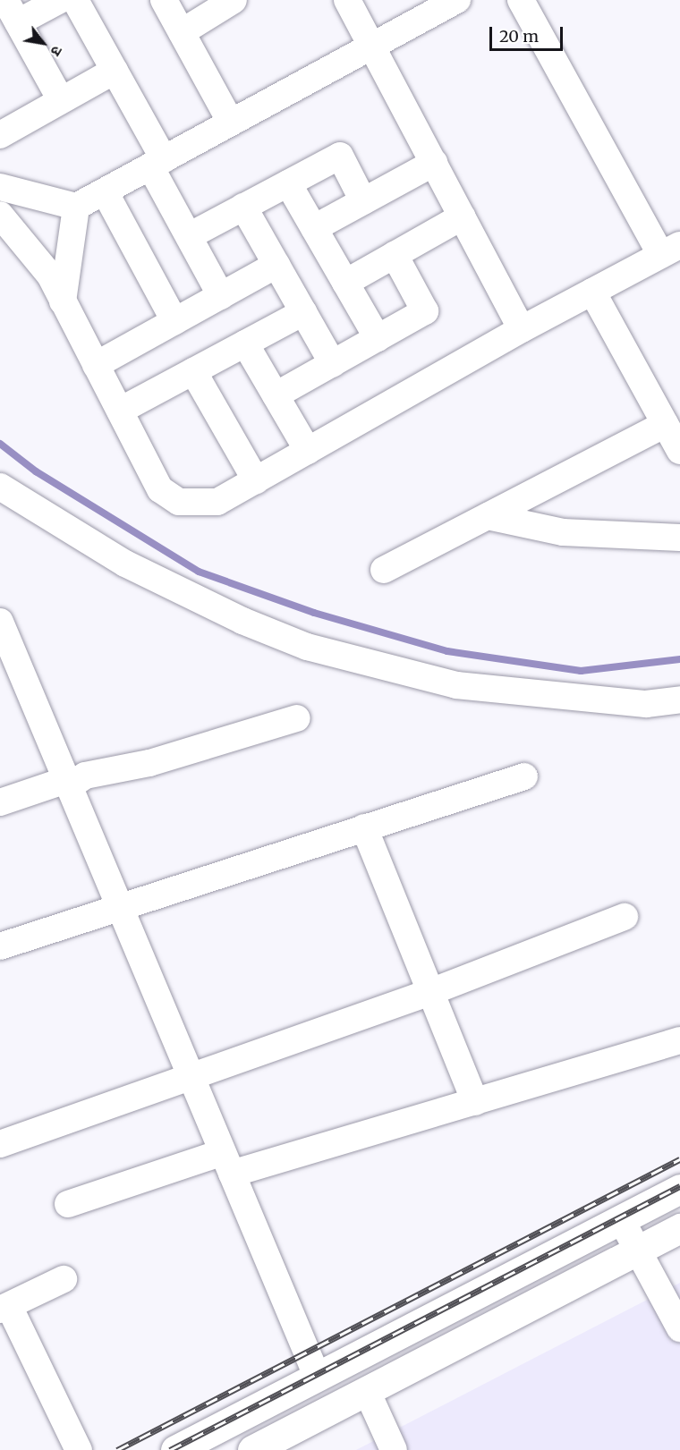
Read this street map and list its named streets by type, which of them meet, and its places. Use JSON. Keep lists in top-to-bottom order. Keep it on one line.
{"scale_bar":"20 m","north":"bottom right"}
